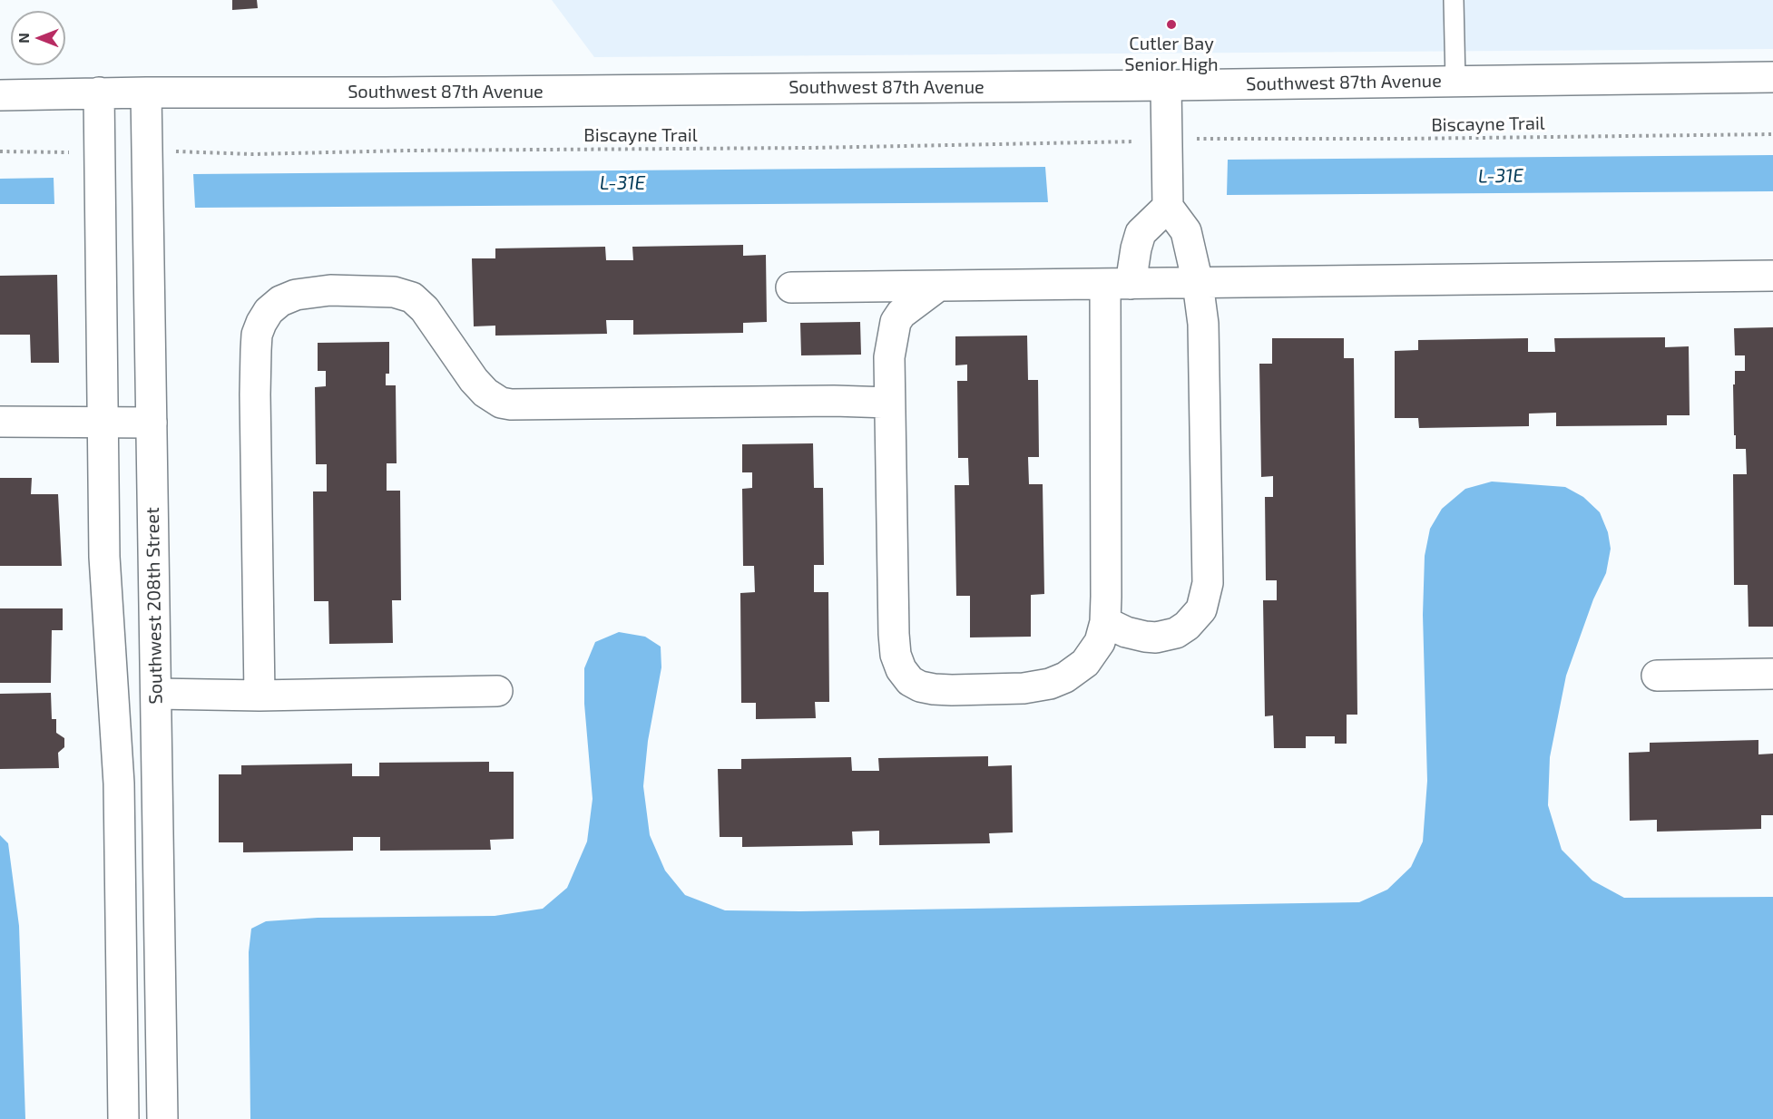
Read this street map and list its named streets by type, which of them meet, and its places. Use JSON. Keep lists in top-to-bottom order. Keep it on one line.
{"streets":{"street":["Southwest 87th Avenue","Southwest 208th Street"],"path":["Biscayne Trail"]},"crossings":[["Southwest 87th Avenue","Southwest 208th Street"]],"water":["L-31E"],"places":["Cutler Bay Senior High"],"north":"left"}
